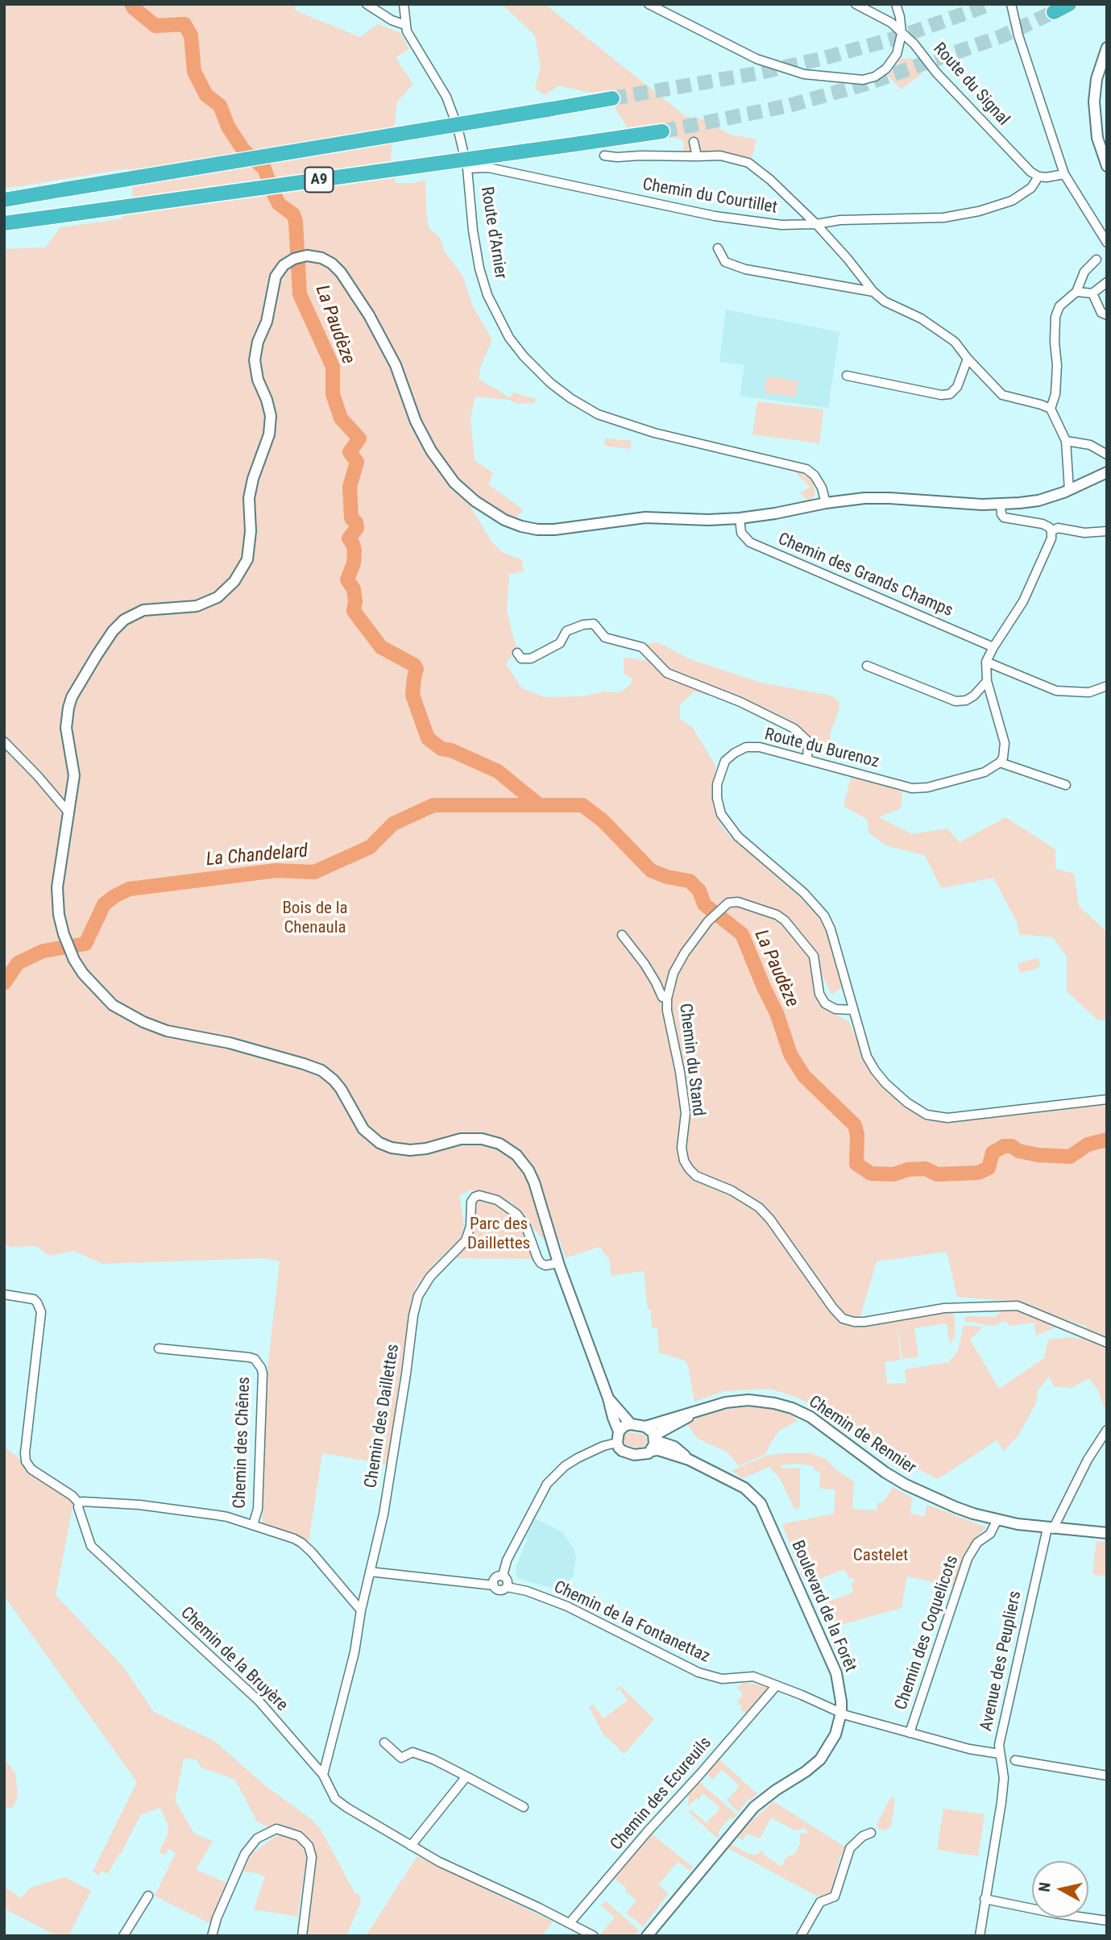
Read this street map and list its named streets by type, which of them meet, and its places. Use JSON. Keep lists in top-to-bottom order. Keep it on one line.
{"streets":{"highway":["A9"],"street":["Route du Signal","Chemin du Courtillet","Route d'Arnier","Chemin des Grands Champs","Route du Burenoz","Chemin du Stand","Chemin des Daillettes","Chemin de Rennier","Chemin des Chênes","Boulevard de la Forêt","Chemin de la Fontanettaz","Chemin des Coquelicots","Chemin de la Bruyère","Avenue des Peupliers","Chemin des Ecureuils"]},"crossings":[["Route du Signal","Chemin du Courtillet"],["Chemin du Courtillet","Route d'Arnier"],["Route du Burenoz","Chemin du Stand"],["Chemin des Daillettes","Chemin de la Bruyère"],["Chemin de Rennier","Boulevard de la Forêt"],["Chemin de Rennier","Chemin des Coquelicots"],["Chemin de Rennier","Avenue des Peupliers"],["Boulevard de la Forêt","Chemin de la Fontanettaz"],["Chemin de la Fontanettaz","Chemin des Coquelicots"],["Chemin de la Fontanettaz","Avenue des Peupliers"],["Chemin de la Fontanettaz","Chemin des Ecureuils"],["Chemin de la Bruyère","Chemin des Ecureuils"]],"water":["La Paudèze","La Chandelard"],"parks":["Bois de la Chenaula","Parc des Daillettes","Castelet"],"north":"left"}
